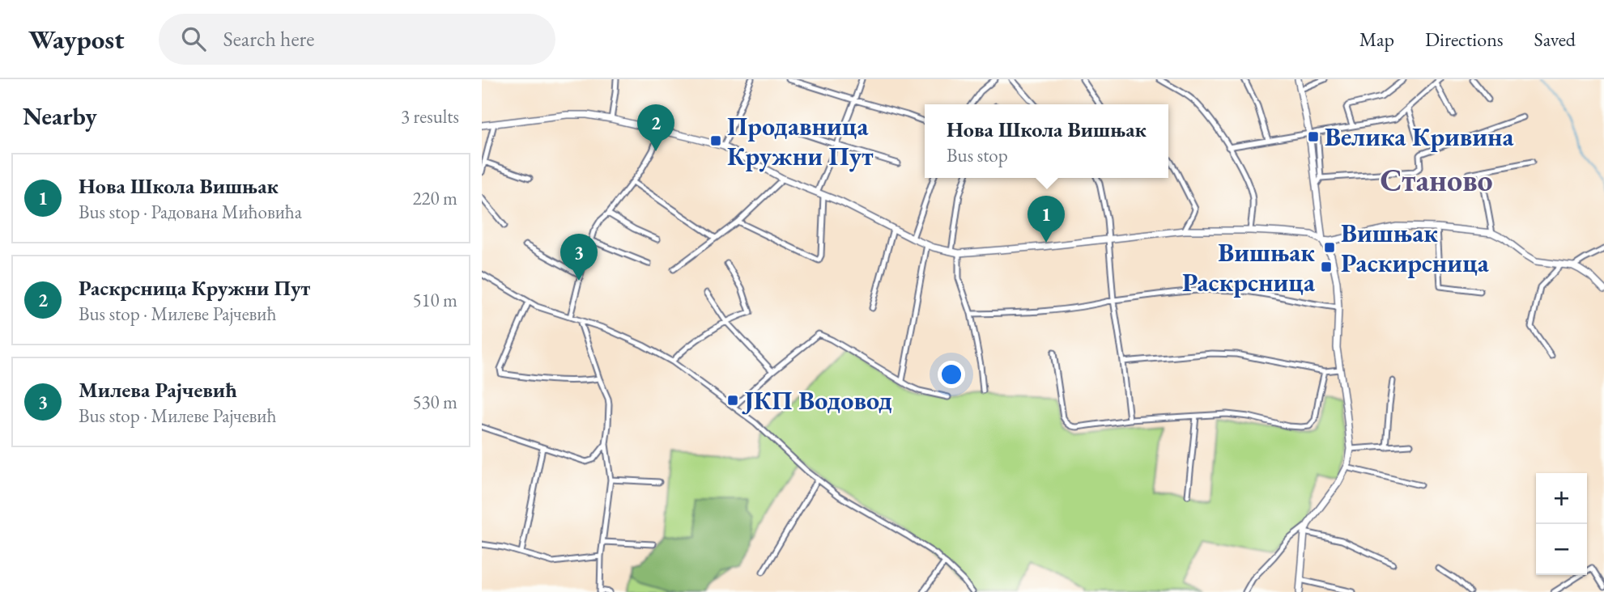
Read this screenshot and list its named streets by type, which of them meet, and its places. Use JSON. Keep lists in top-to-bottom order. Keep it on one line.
{"districts":["Станово"],"places":{"transit":["Велика Кривина","Продавница Кружни Пут","Вишњак Раскирсница","Вишњак Раскрсница","ЈКП Водовод"]},"page":{"header":"Waypost","search":"Search here","nav":["Map","Directions","Saved"],"heading":["Nearby","3 results"],"popup":["Нова Школа Вишњак","Bus stop"],"pins":["2","1","3"],"list":[{"mark":"1","name":"Нова Школа Вишњак","note":"Bus stop · Радована Мићовића","value":"220 m"},{"mark":"2","name":"Раскрсница Кружни Пут","note":"Bus stop · Милеве Рајчевић","value":"510 m"},{"mark":"3","name":"Милева Рајчевић","note":"Bus stop · Милеве Рајчевић","value":"530 m"}],"map_buttons":["+","−"]}}
